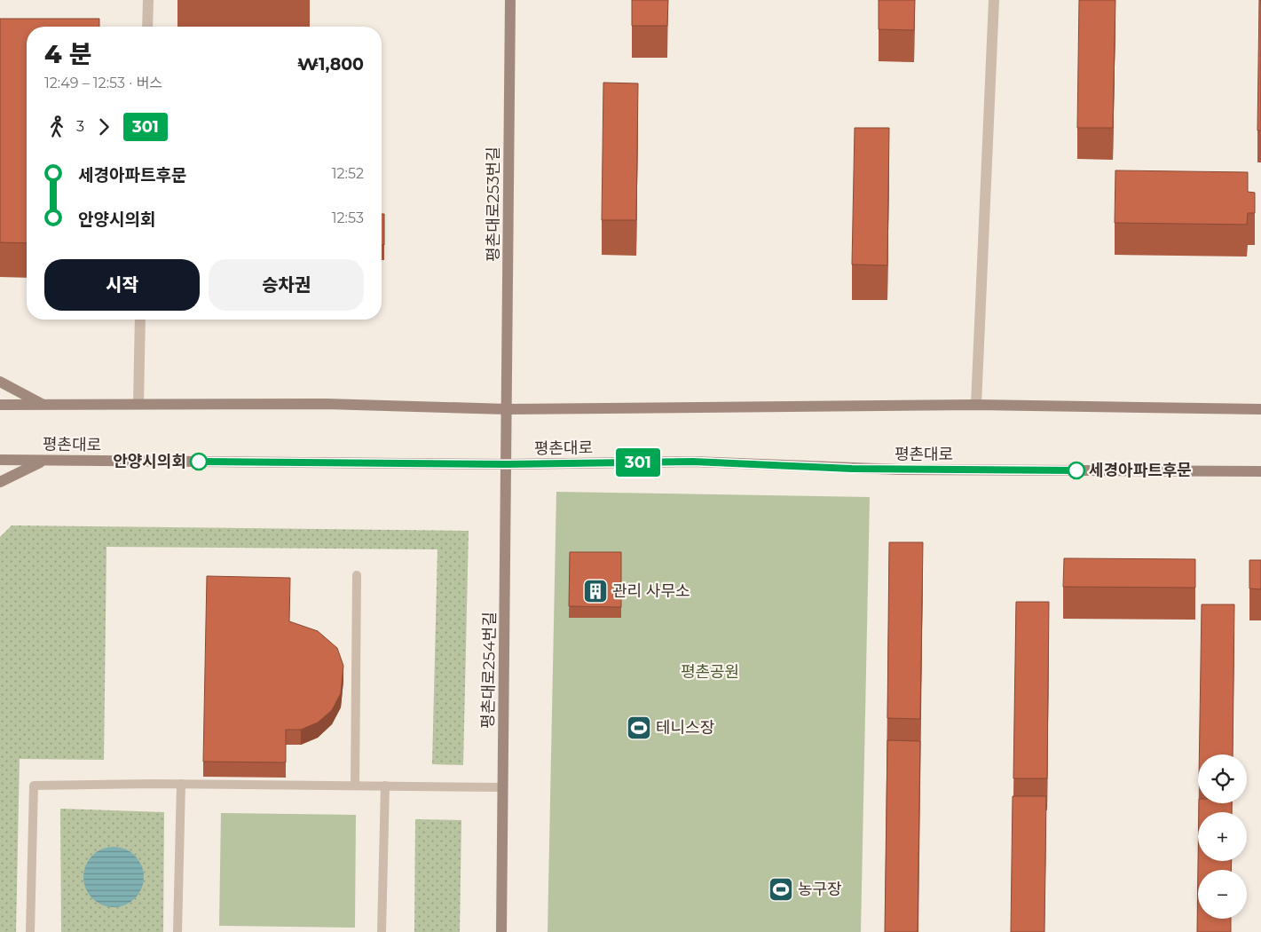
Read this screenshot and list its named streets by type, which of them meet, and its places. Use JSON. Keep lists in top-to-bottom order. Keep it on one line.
{"streets":{"street":["평촌대로253번길","평촌대로","평촌대로254번길"]},"crossings":[["평촌대로253번길","평촌대로254번길"],["평촌대로","평촌대로254번길"]],"parks":["평촌공원"],"places":{"other":["안양시의회","세경아파트후문"],"building":["관리 사무소"],"sports":["테니스장","농구장"]},"lines":["bus line 301"],"page":{"on_map":"301","heading":["4 분","12:49 – 12:53 · 버스","₩1,800"],"legs":["3","301"],"list":[{"name":"세경아파트후문","value":"12:52"},{"name":"안양시의회","value":"12:53"}],"buttons":["시작","승차권"],"map_buttons":["+","−"]}}
